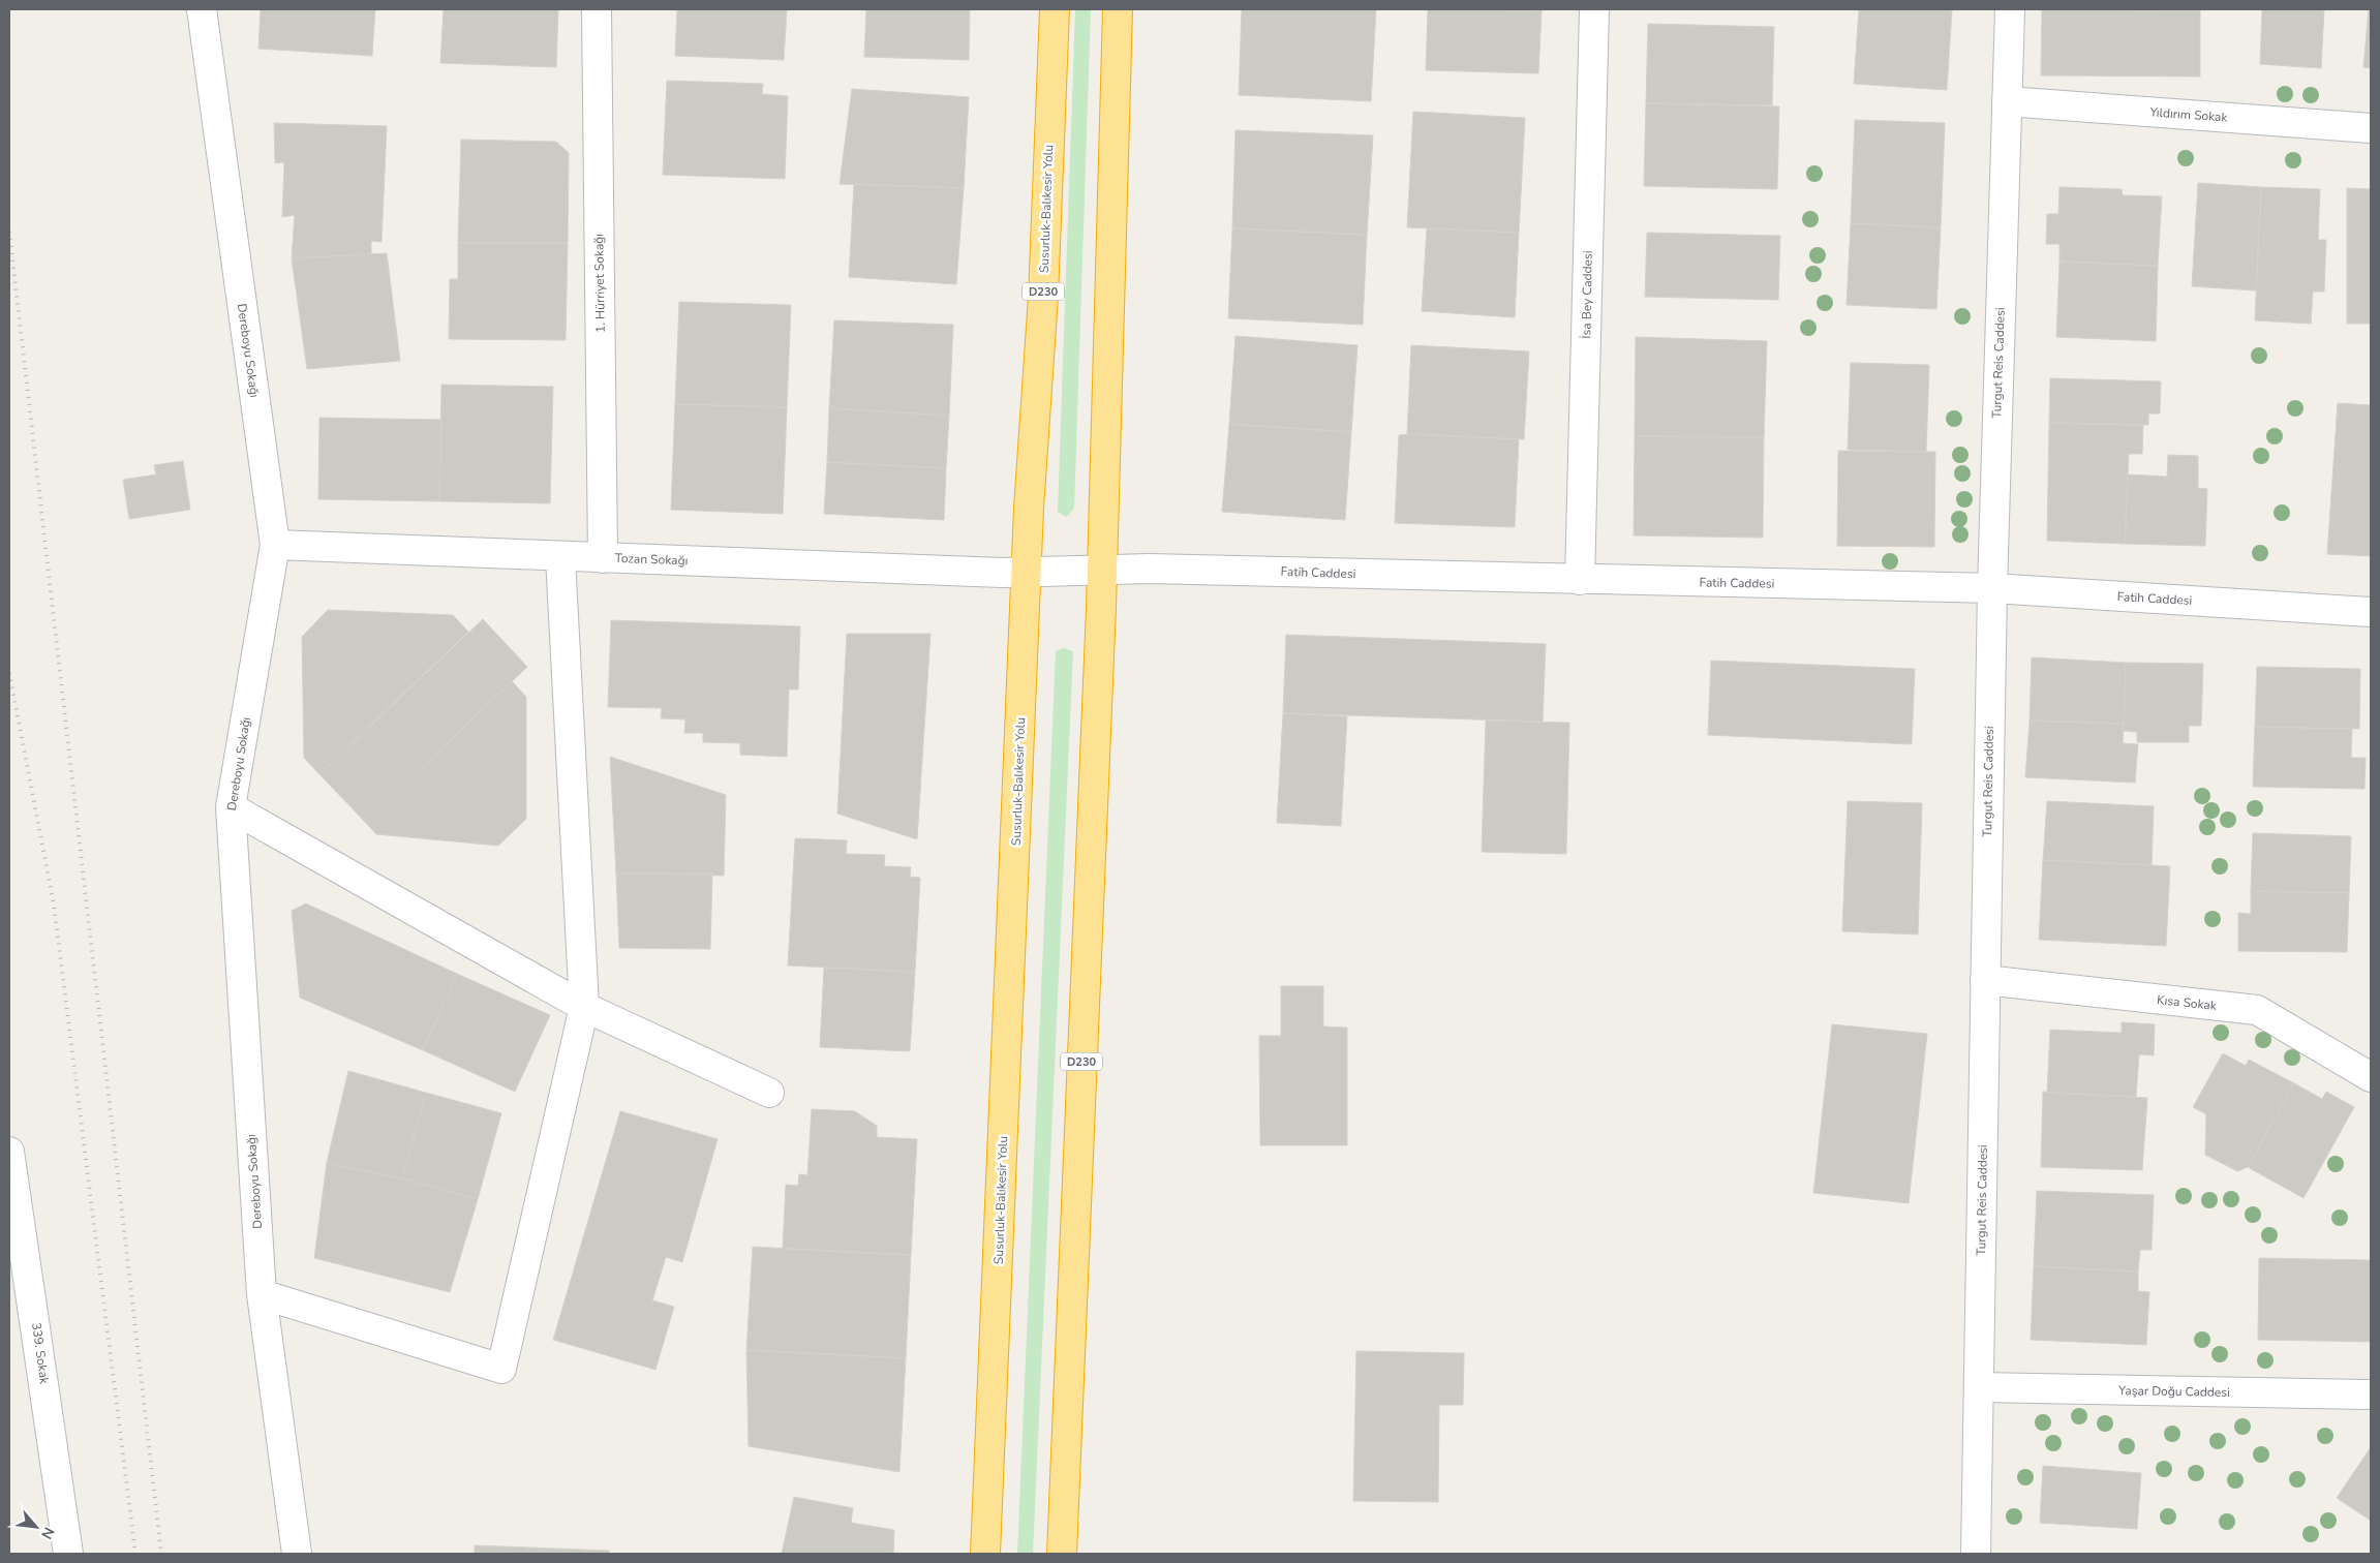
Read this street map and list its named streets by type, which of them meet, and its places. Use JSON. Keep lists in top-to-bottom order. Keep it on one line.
{"streets":{"highway":["Susurluk-Balıkesir Yolu","D230"],"street":["Yıldırım Sokak","1. Hürriyet Sokağı","İsa Bey Caddesi","Dereboyu Sokağı","Turgut Reis Caddesi","Tozan Sokağı","Fatih Caddesi","Kısa Sokak","339. Sokak","Yaşar Doğu Caddesi"]},"crossings":[["Yıldırım Sokak","Turgut Reis Caddesi"],["Susurluk-Balıkesir Yolu","Tozan Sokağı"],["1. Hürriyet Sokağı","Tozan Sokağı"],["D230","Tozan Sokağı"],["D230","Fatih Caddesi"],["İsa Bey Caddesi","Fatih Caddesi"],["Dereboyu Sokağı","Tozan Sokağı"],["Turgut Reis Caddesi","Fatih Caddesi"],["Turgut Reis Caddesi","Kısa Sokak"],["Turgut Reis Caddesi","Yaşar Doğu Caddesi"],["Tozan Sokağı","Fatih Caddesi"]],"north":"bottom right"}
